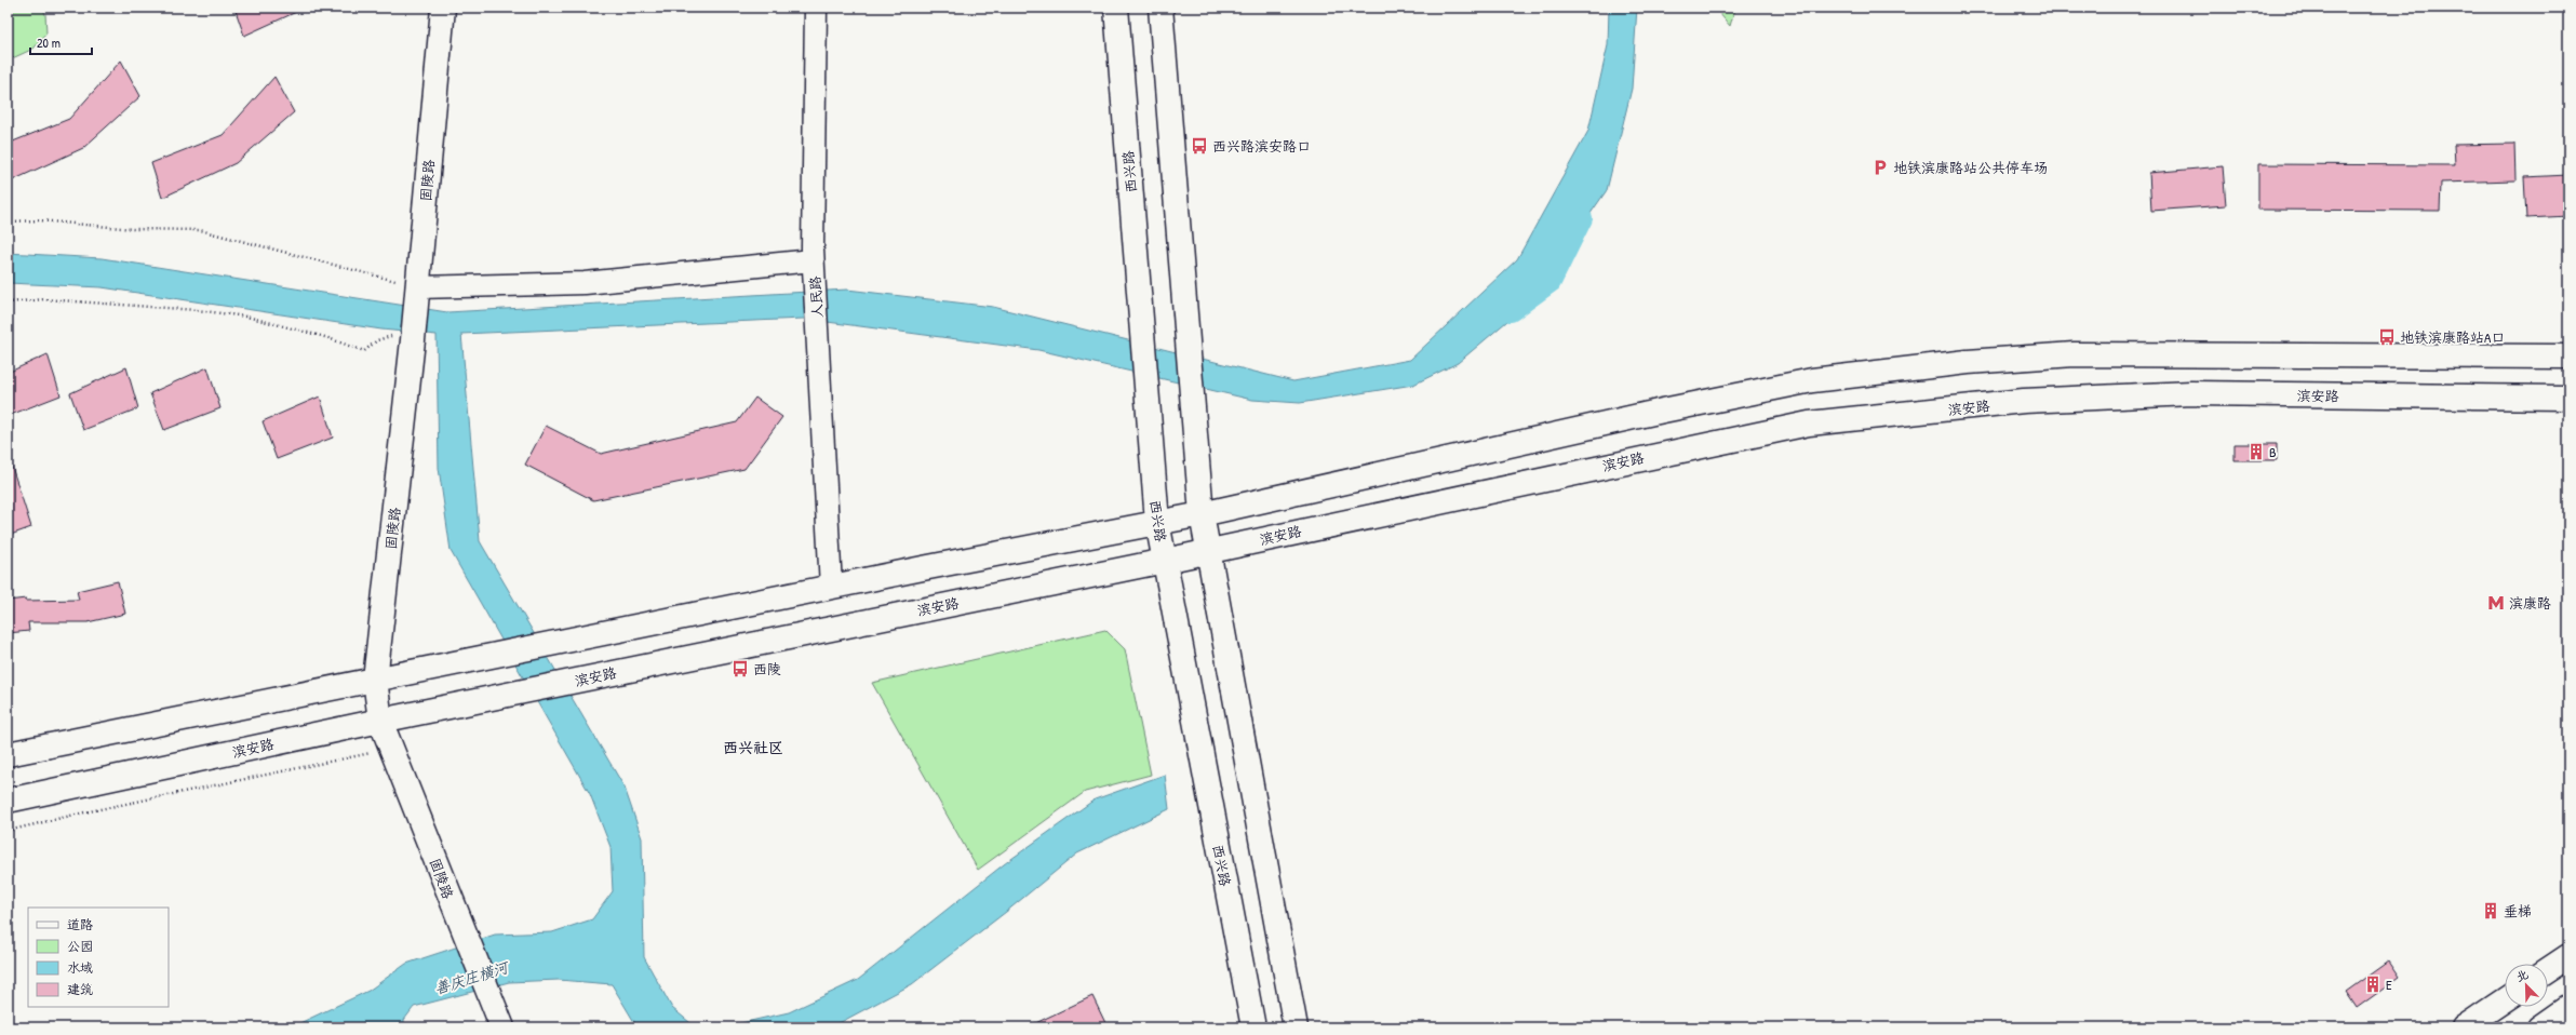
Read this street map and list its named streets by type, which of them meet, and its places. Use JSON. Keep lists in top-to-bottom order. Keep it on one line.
{"streets":{"main road":["西兴路","固陵路","滨安路"],"street":["人民路"]},"crossings":[["西兴路","滨安路"],["固陵路","滨安路"]],"districts":["西兴社区"],"water":["善庆庄横河"],"places":{"bus stop":["西兴路滨安路口","地铁滨康路站A口","西陵"],"parking":["地铁滨康路站公共停车场"],"building":["B","垂梯","E"],"metro station":["滨康路"]},"legend":["道路","公园","水域","建筑"],"scale_bar":"20 m","north":"top left"}
